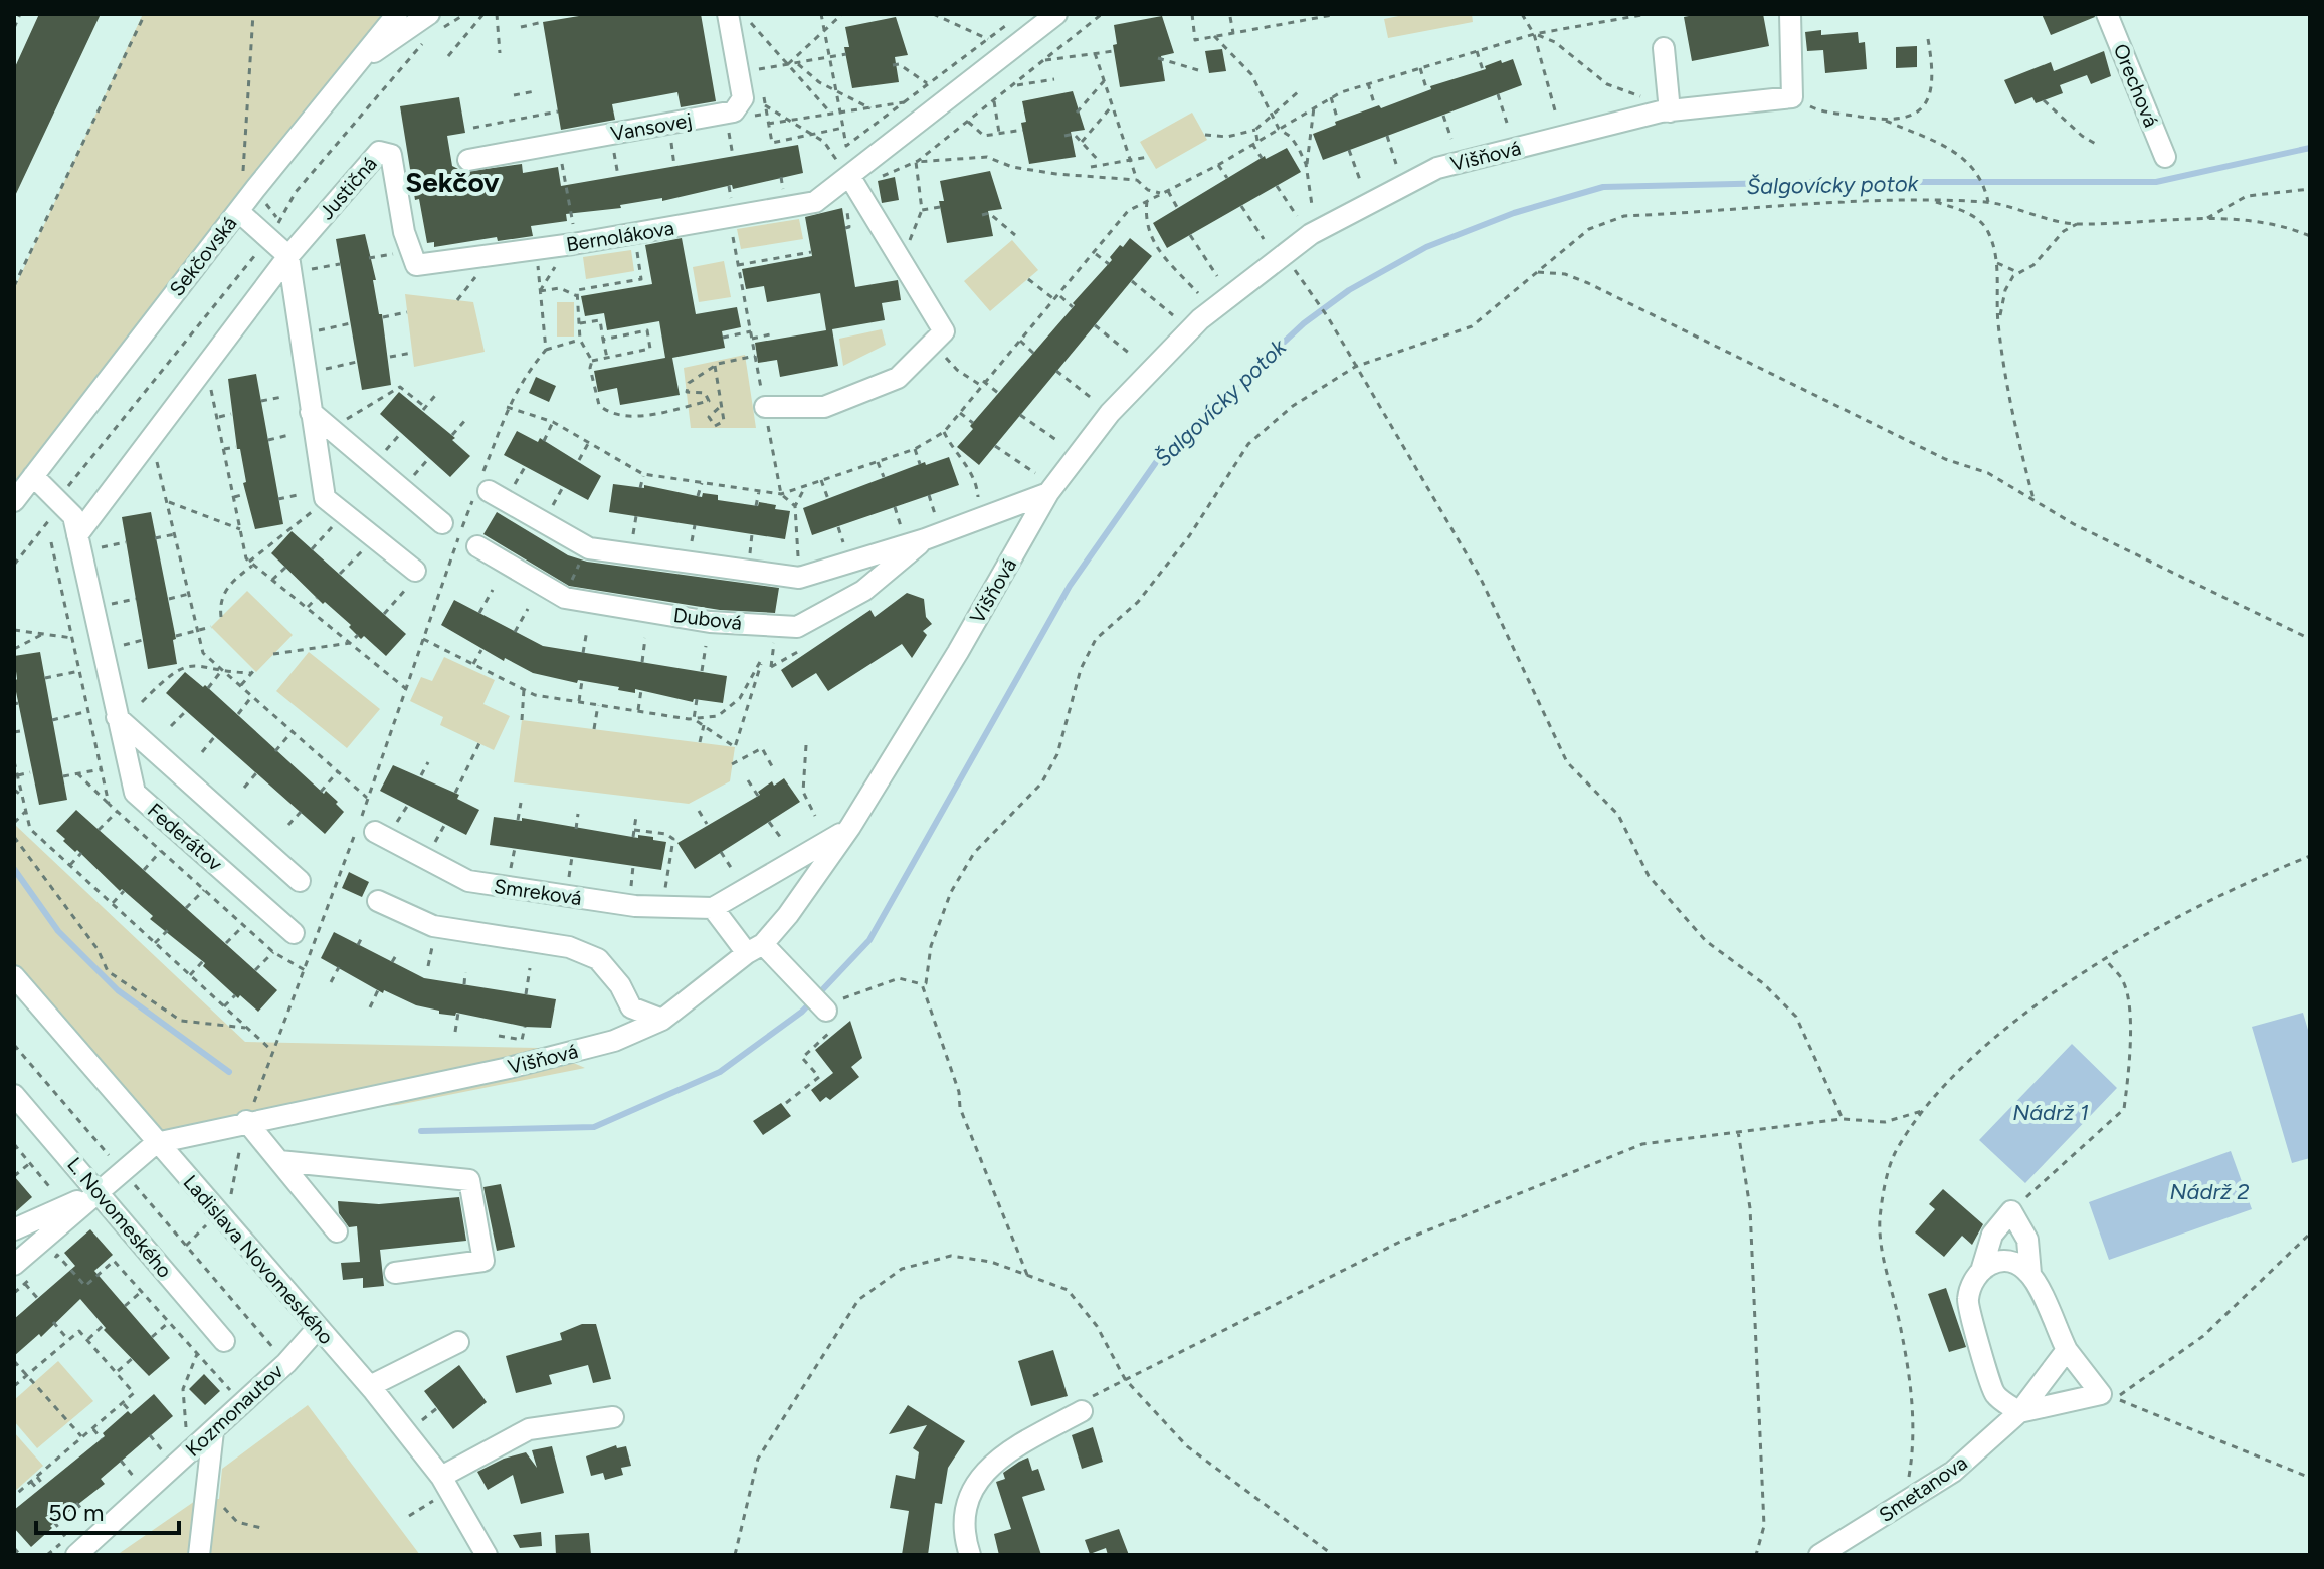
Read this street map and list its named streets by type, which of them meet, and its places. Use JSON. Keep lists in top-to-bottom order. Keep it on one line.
{"streets":{"street":["Orechová","Vansovej","Višňová","Justičná","Bernolákova","Sekčovská","Dubová","Federátov","Smreková","L. Novomeského","Ladislava Novomeského","Kozmonautov","Smetanova"]},"crossings":[["Višňová","Dubová"],["Višňová","Ladislava Novomeského"],["Justičná","Bernolákova"],["Sekčovská","Federátov"],["Ladislava Novomeského","Kozmonautov"]],"districts":["Sekčov"],"water":["Šalgovícky potok","Nádrž 1","Nádrž 2"],"scale_bar":"50 m"}
